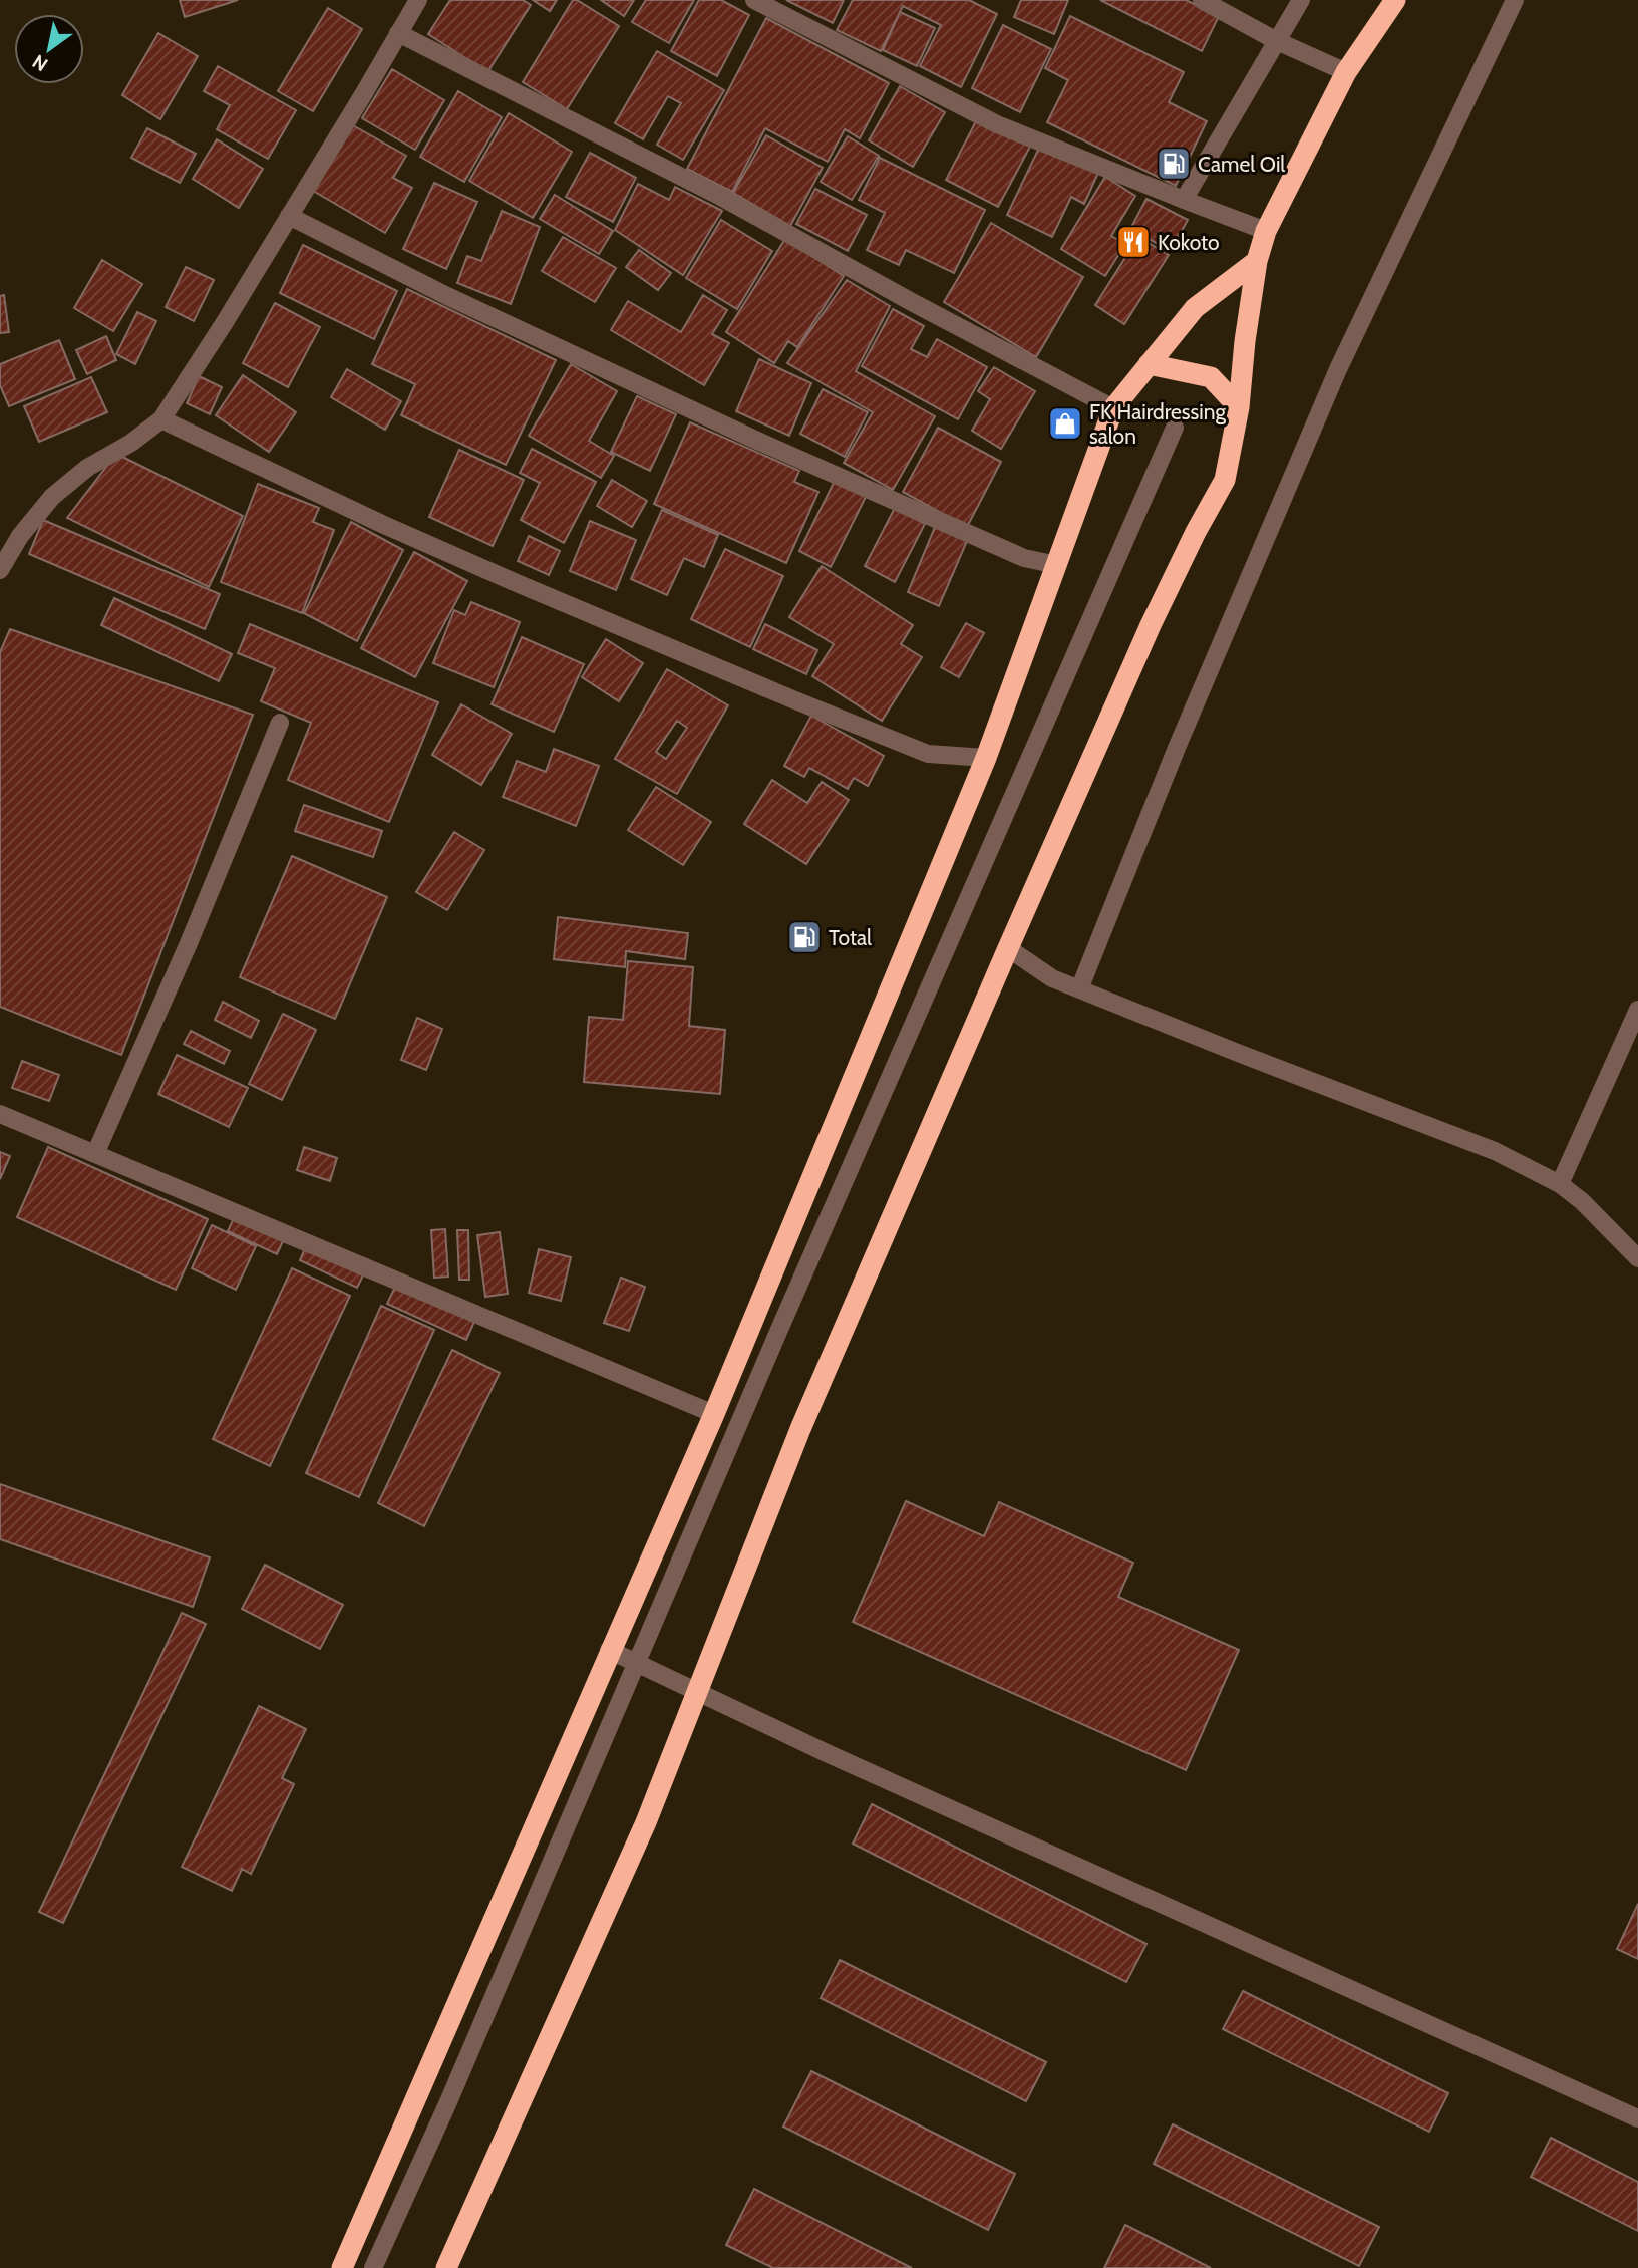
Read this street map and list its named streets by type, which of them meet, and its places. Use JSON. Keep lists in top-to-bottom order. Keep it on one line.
{"places":{"fuel station":["Camel Oil","Total"],"restaurant":["Kokoto"],"shop":["FK Hairdressing salon"]},"north":"bottom left"}
